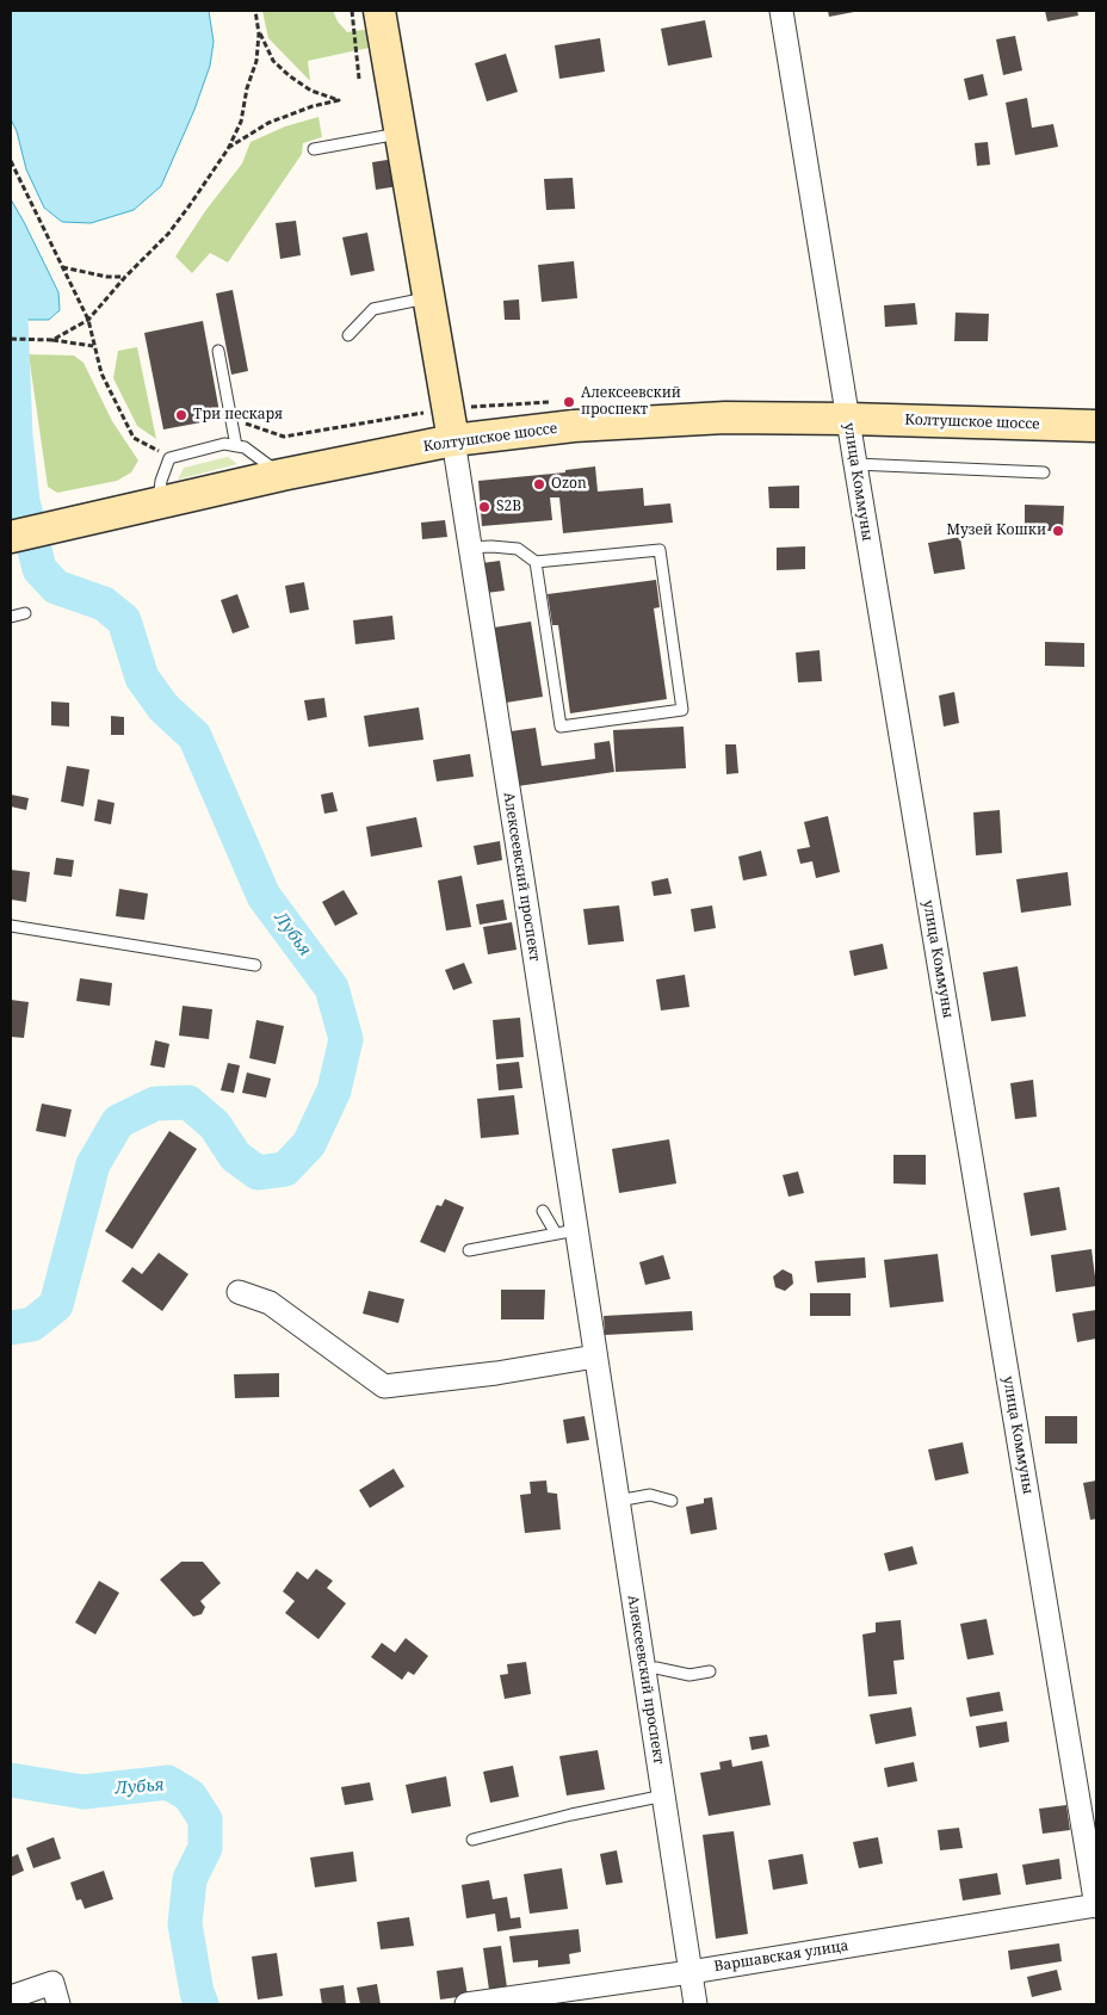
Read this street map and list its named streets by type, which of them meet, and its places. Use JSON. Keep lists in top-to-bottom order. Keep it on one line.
{"streets":{"main road":["Колтушское шоссе","Алексеевский проспект"],"street":["улица Коммуны","Варшавская улица"]},"crossings":[["Колтушское шоссе","улица Коммуны"],["Колтушское шоссе","Алексеевский проспект"],["улица Коммуны","Варшавская улица"],["Алексеевский проспект","Варшавская улица"]],"water":["Лубья"],"places":["Алексеевский проспект","Три пескаря","Ozon","S2B","Музей Кошки"]}
